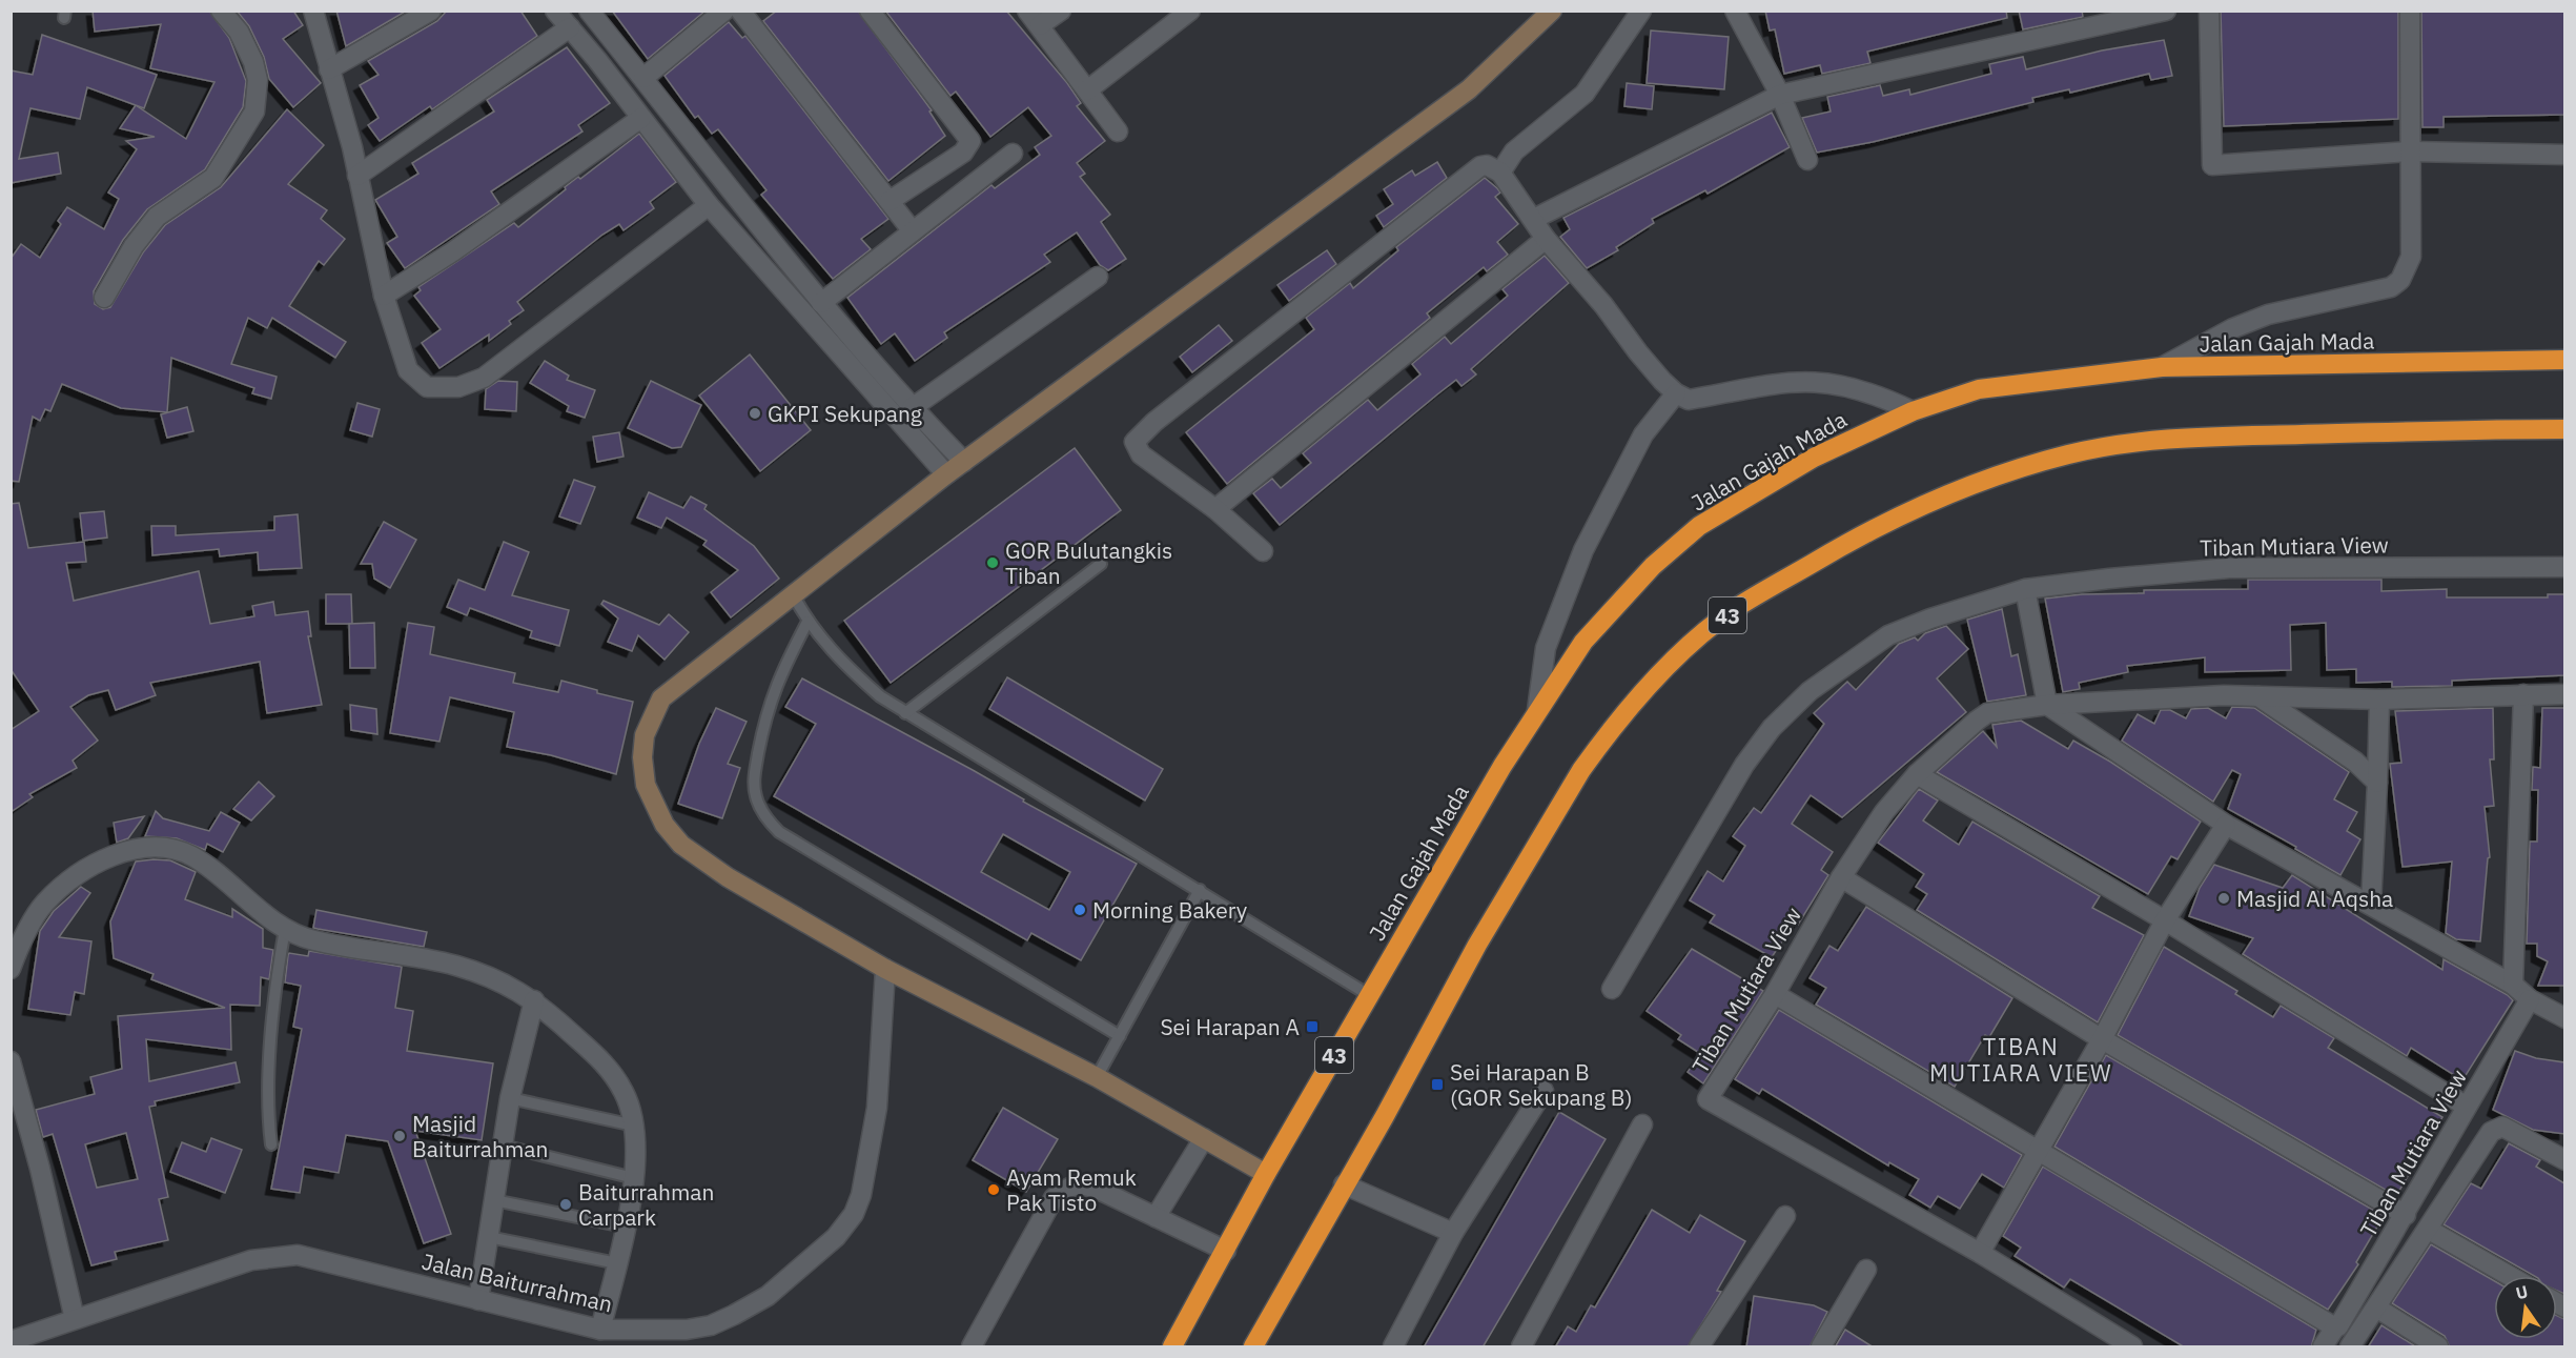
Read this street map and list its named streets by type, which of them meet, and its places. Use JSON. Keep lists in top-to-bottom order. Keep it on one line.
{"streets":{"highway":["Jalan Gajah Mada","43"],"street":["Tiban Mutiara View","Jalan Baiturrahman"]},"districts":["TIBAN MUTIARA VIEW"],"places":{"other":["GKPI Sekupang","GOR Bulutangkis Tiban","Masjid Al Aqsha","Morning Bakery","Masjid Baiturrahman","Ayam Remuk Pak Tisto","Baiturrahman Carpark"],"transit":["Sei Harapan A","Sei Harapan B (GOR Sekupang B)"]},"north":"top"}
